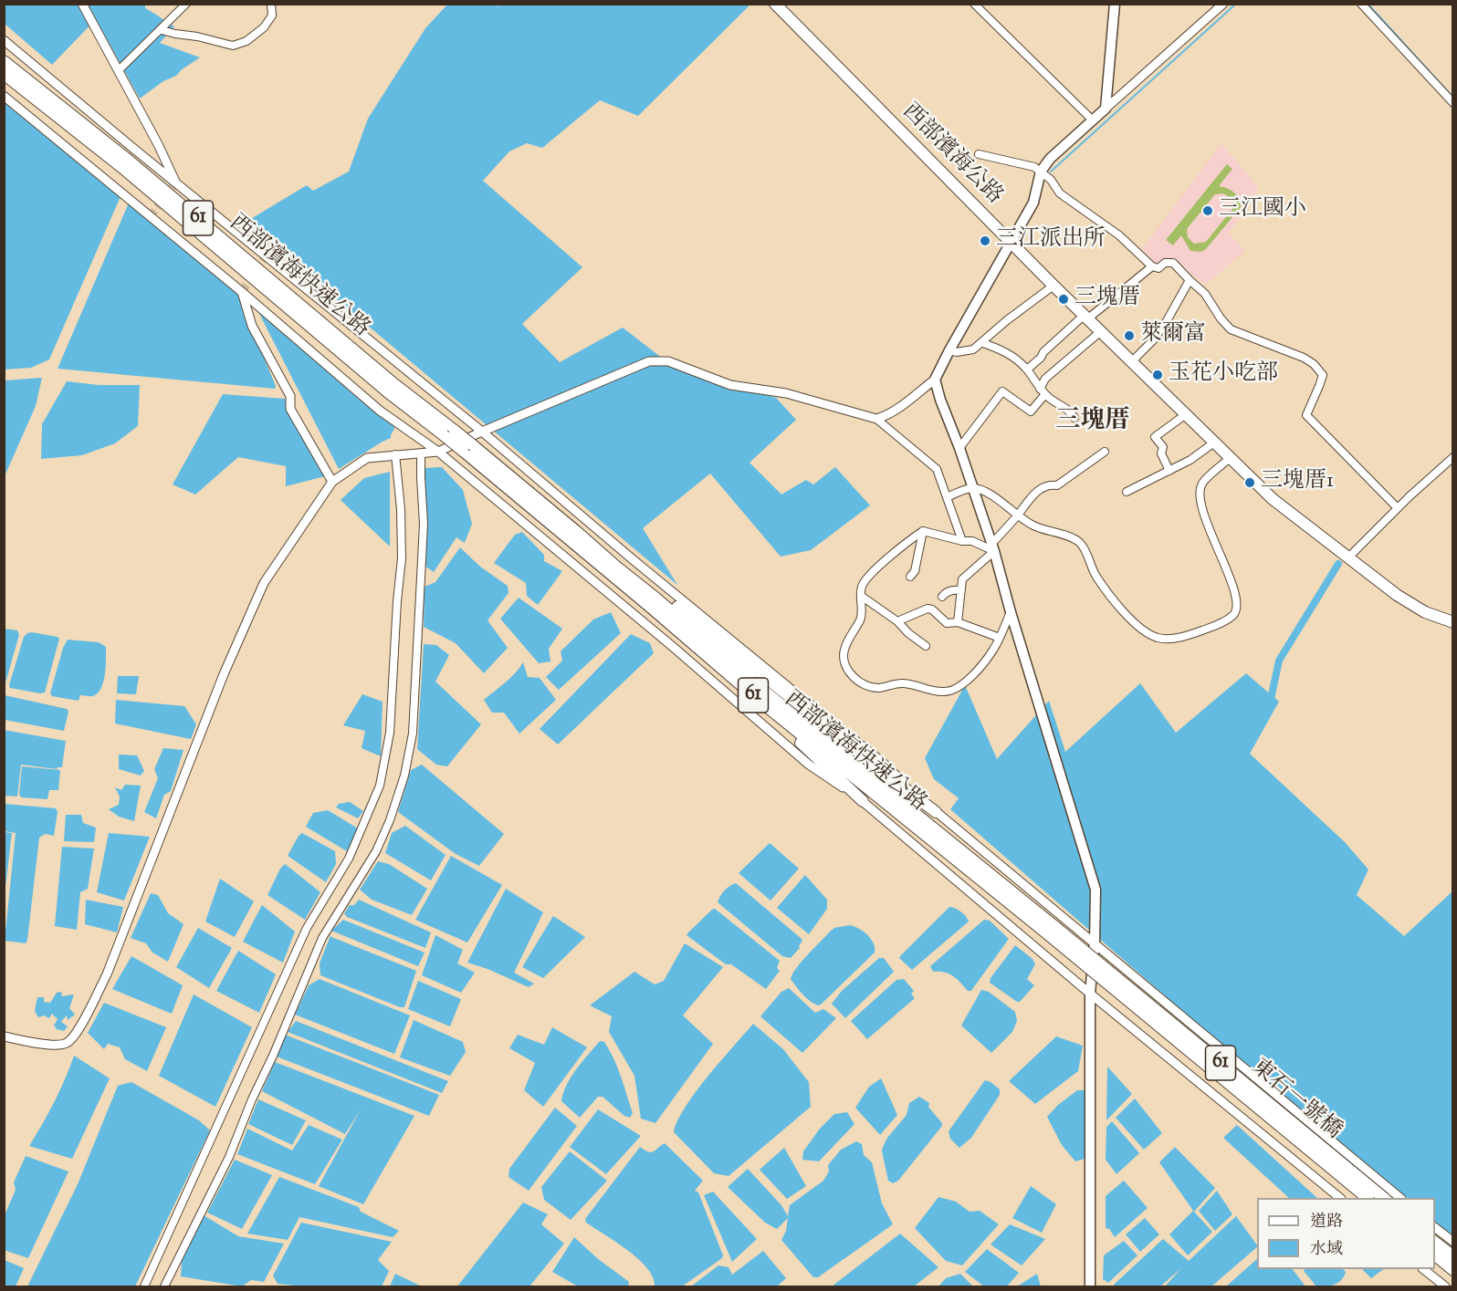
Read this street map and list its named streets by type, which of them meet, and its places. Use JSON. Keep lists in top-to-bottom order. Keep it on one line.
{"streets":{"main road":["西部濱海公路","61","西部濱海快速公路","東石一號橋"]},"crossings":[["西部濱海快速公路","東石一號橋"]],"districts":["三塊厝"],"places":["三江國小","三江派出所","三塊厝","萊爾富","玉花小吃部","三塊厝1"],"legend":["道路","水域"]}
